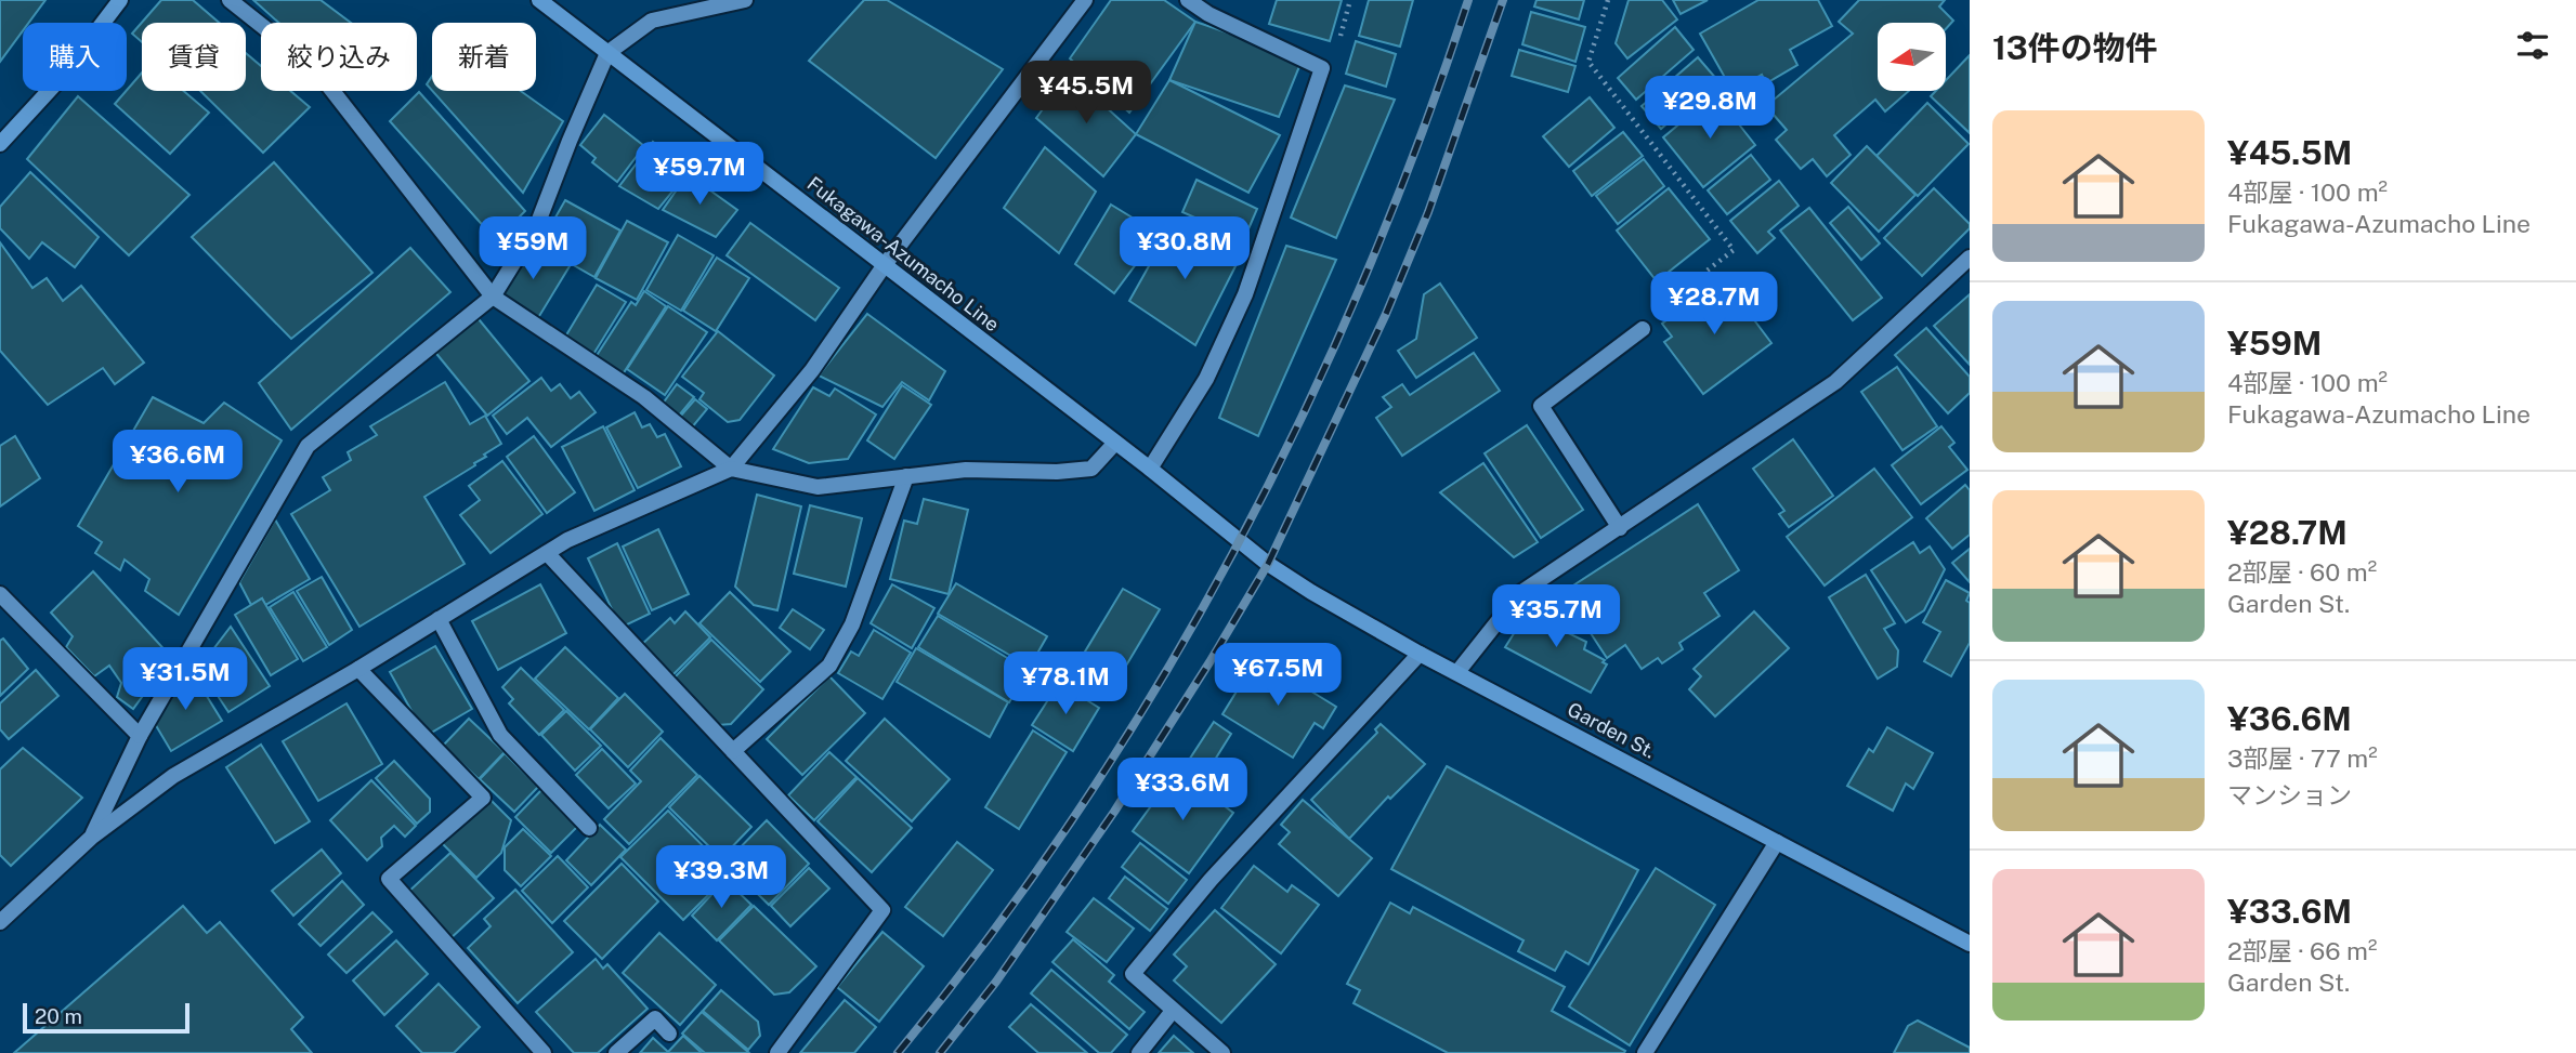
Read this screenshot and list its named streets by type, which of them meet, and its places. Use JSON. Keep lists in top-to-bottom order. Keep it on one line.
{"streets":{"main road":["Fukagawa-Azumacho Line","Garden St."]},"crossings":[["Fukagawa-Azumacho Line","Garden St."]],"scale_bar":"20 m","north":"left","page":{"heading":"13件の物件","chip":["購入","賃貸","絞り込み","新着"],"price":["¥45.5M","¥29.8M","¥59.7M","¥59M","¥30.8M","¥28.7M","¥36.6M","¥35.7M","¥67.5M","¥31.5M","¥78.1M","¥33.6M","¥39.3M"],"list":[{"name":"¥45.5M","note":"4部屋 · 100 m² · Fukagawa-Azumacho Line"},{"name":"¥59M","note":"4部屋 · 100 m² · Fukagawa-Azumacho Line"},{"name":"¥28.7M","note":"2部屋 · 60 m² · Garden St."},{"name":"¥36.6M","note":"3部屋 · 77 m² · マンション"},{"name":"¥33.6M","note":"2部屋 · 66 m² · Garden St."}],"scale":"20 m"}}
